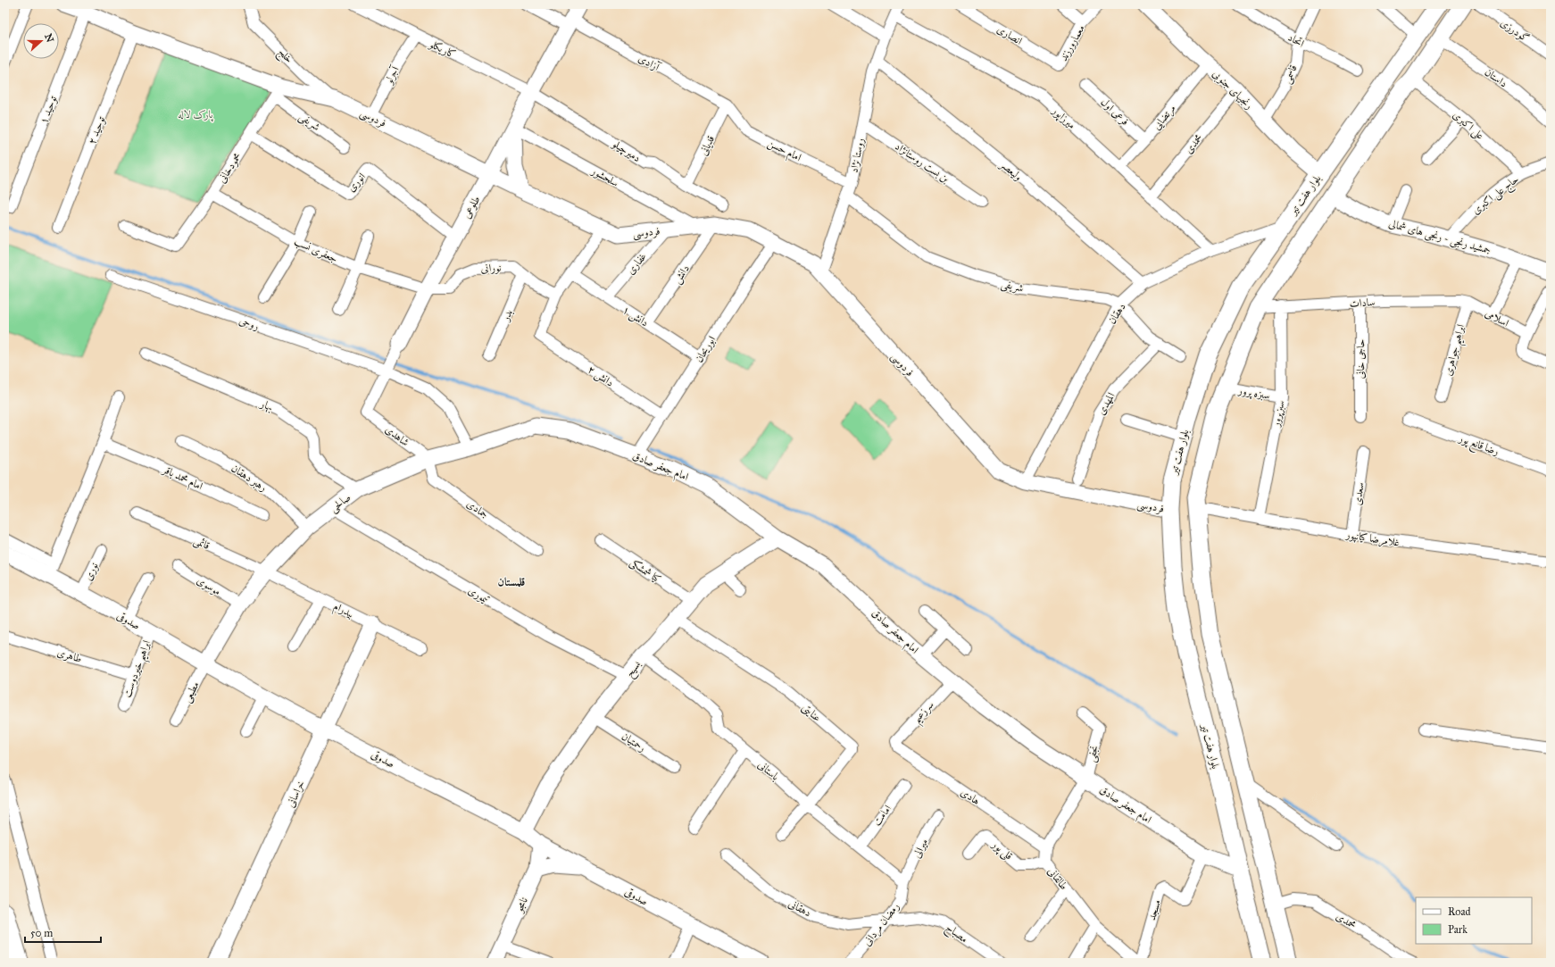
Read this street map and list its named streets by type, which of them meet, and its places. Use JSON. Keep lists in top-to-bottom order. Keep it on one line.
{"streets":{"main road":["بلوار هفت تیر"],"street":["گودرزی","انصاری","اتحاد","معمارورزند","کاریکلو","خلج","آزادی","قاسمی","آجرلو","داستان","رنجیهای جنوبی","توحید ۱","فرعی اول","مرتضایی","فردوسی","میرزاپور","شریفی","علی اکبری","توحید ۲","محمدی","قدیانی","امام حسن","دمیرچیلو","روستا نژاد","بن بست روستانژاد","محمودخانی","ولیعصر","سلحشور","انوری","حاج علی اکبری","طلوعی","جمشید رنجی - رنجی های شمالی","جعفری نسب","غفاری","نورانی","دانش","سادات","دهقان","بدر","دانش ۱","اسلامی","روحی","ابوریحان","ابراهیم جواهری","حاجی خانی","دانش ۲","سبزه پرور","المهدی","بهار","سبزپرور","شاهدی","رضا قانع پور","امام جعفر صادق","امام محمد باقر","رهبر دهقان","سعدی","صالحی","جمادی","غلامرضا کیانپور","قائمی","کیا شمشکی","نوری","موسوی","تیموری","بیدرام","صدوقی","طاهری","ابراهیم خیردوست","بسیح","مطیعی","سرزعیم","عنایتی","رحمتیان","نجفی","باستانی","خراسانی","هادی","امامت","میرالی","قلی پور","طالقانی","نامجو","دهقانی","مسجد","رمضان مردانی","مصباح"]},"crossings":[["انصاری","معمارورزند"],["اتحاد","قاسمی"],["کاریکلو","آجرلو"],["کاریکلو","دمیرچیلو"],["کاریکلو","طلوعی"],["خلج","فردوسی"],["آزادی","قدیانی"],["آزادی","امام حسن"],["آزادی","طلوعی"],["قاسمی","رنجیهای جنوبی"],["آجرلو","فردوسی"],["داستان","بلوار هفت تیر"],["رنجیهای جنوبی","مرتضایی"],["رنجیهای جنوبی","محمدی"],["رنجیهای جنوبی","بلوار هفت تیر"],["توحید ۱","فردوسی"],["فرعی اول","مرتضایی"],["مرتضایی","میرزاپور"],["فردوسی","شریفی"],["فردوسی","توحید ۲"],["فردوسی","روستا نژاد"],["فردوسی","محمودخانی"],["فردوسی","سلحشور"],["فردوسی","بلوار هفت تیر"],["فردوسی","طلوعی"],["فردوسی","غفاری"],["فردوسی","دانش"],["فردوسی","دهقان"],["فردوسی","ابوریحان"],["میرزاپور","محمدی"],["میرزاپور","دهقان"],["شریفی","روستا نژاد"],["شریفی","محمودخانی"],["شریفی","دهقان"],["شریفی","المهدی"],["علی اکبری","بلوار هفت تیر"],["علی اکبری","حاج علی اکبری"],["محمدی","بلوار هفت تیر"],["قدیانی","امام حسن"],["قدیانی","دمیرچیلو"],["امام حسن","روستا نژاد"],["دمیرچیلو","طلوعی"],["روستا نژاد","بن بست روستانژاد"],["روستا نژاد","ولیعصر"],["محمودخانی","انوری"],["محمودخانی","جعفری نسب"],["ولیعصر","دهقان"],["سلحشور","طلوعی"],["انوری","طلوعی"],["بلوار هفت تیر","جمشید رنجی - رنجی های شمالی"],["بلوار هفت تیر","سادات"],["بلوار هفت تیر","دهقان"],["بلوار هفت تیر","سبزه پرور"],["بلوار هفت تیر","امام جعفر صادق"],["بلوار هفت تیر","غلامرضا کیانپور"],["حاج علی اکبری","جمشید رنجی - رنجی های شمالی"],["طلوعی","جعفری نسب"],["طلوعی","نورانی"],["طلوعی","روحی"],["طلوعی","شاهدی"],["جعفری نسب","نورانی"],["غفاری","دانش ۱"],["نورانی","بدر"],["نورانی","دانش ۲"],["دانش","دانش ۱"],["سادات","اسلامی"],["سادات","ابراهیم جواهری"],["سادات","حاجی خانی"],["سادات","سبزپرور"],["دانش ۱","ابوریحان"],["اسلامی","ابراهیم جواهری"],["روحی","صالحی"],["ابوریحان","دانش ۲"],["ابوریحان","امام جعفر صادق"],["سبزه پرور","سبزپرور"],["بهار","صالحی"],["سبزپرور","غلامرضا کیانپور"],["شاهدی","صالحی"],["شاهدی","جمادی"],["امام جعفر صادق","صالحی"],["امام جعفر صادق","بسیح"],["امام جعفر صادق","سرزعیم"],["امام جعفر صادق","نجفی"],["امام جعفر صادق","طالقانی"],["امام جعفر صادق","مسجد"],["رهبر دهقان","صالحی"],["سعدی","غلامرضا کیانپور"],["صالحی","جمادی"],["صالحی","قائمی"],["صالحی","موسوی"],["صالحی","تیموری"],["صالحی","بیدرام"],["صالحی","صدوقی"],["صالحی","مطیعی"],["قائمی","بیدرام"],["کیا شمشکی","بسیح"],["نوری","صدوقی"],["تیموری","بسیح"],["بیدرام","خراسانی"],["صدوقی","ابراهیم خیردوست"],["صدوقی","بسیح"],["صدوقی","مطیعی"],["صدوقی","خراسانی"],["صدوقی","نامجو"],["طاهری","ابراهیم خیردوست"],["بسیح","عنایتی"],["بسیح","رحمتیان"],["بسیح","باستانی"],["سرزعیم","هادی"],["عنایتی","باستانی"],["نجفی","طالقانی"],["باستانی","امامت"],["باستانی","میرالی"],["باستانی","رمضان مردانی"],["هادی","طالقانی"],["میرالی","رمضان مردانی"],["قلی پور","طالقانی"],["دهقانی","رمضان مردانی"],["دهقانی","مصباح"],["رمضان مردانی","مصباح"]],"districts":["قلمستان"],"parks":["پارک لاله"],"legend":["Road","Park"],"scale_bar":"50 m","north":"right"}
